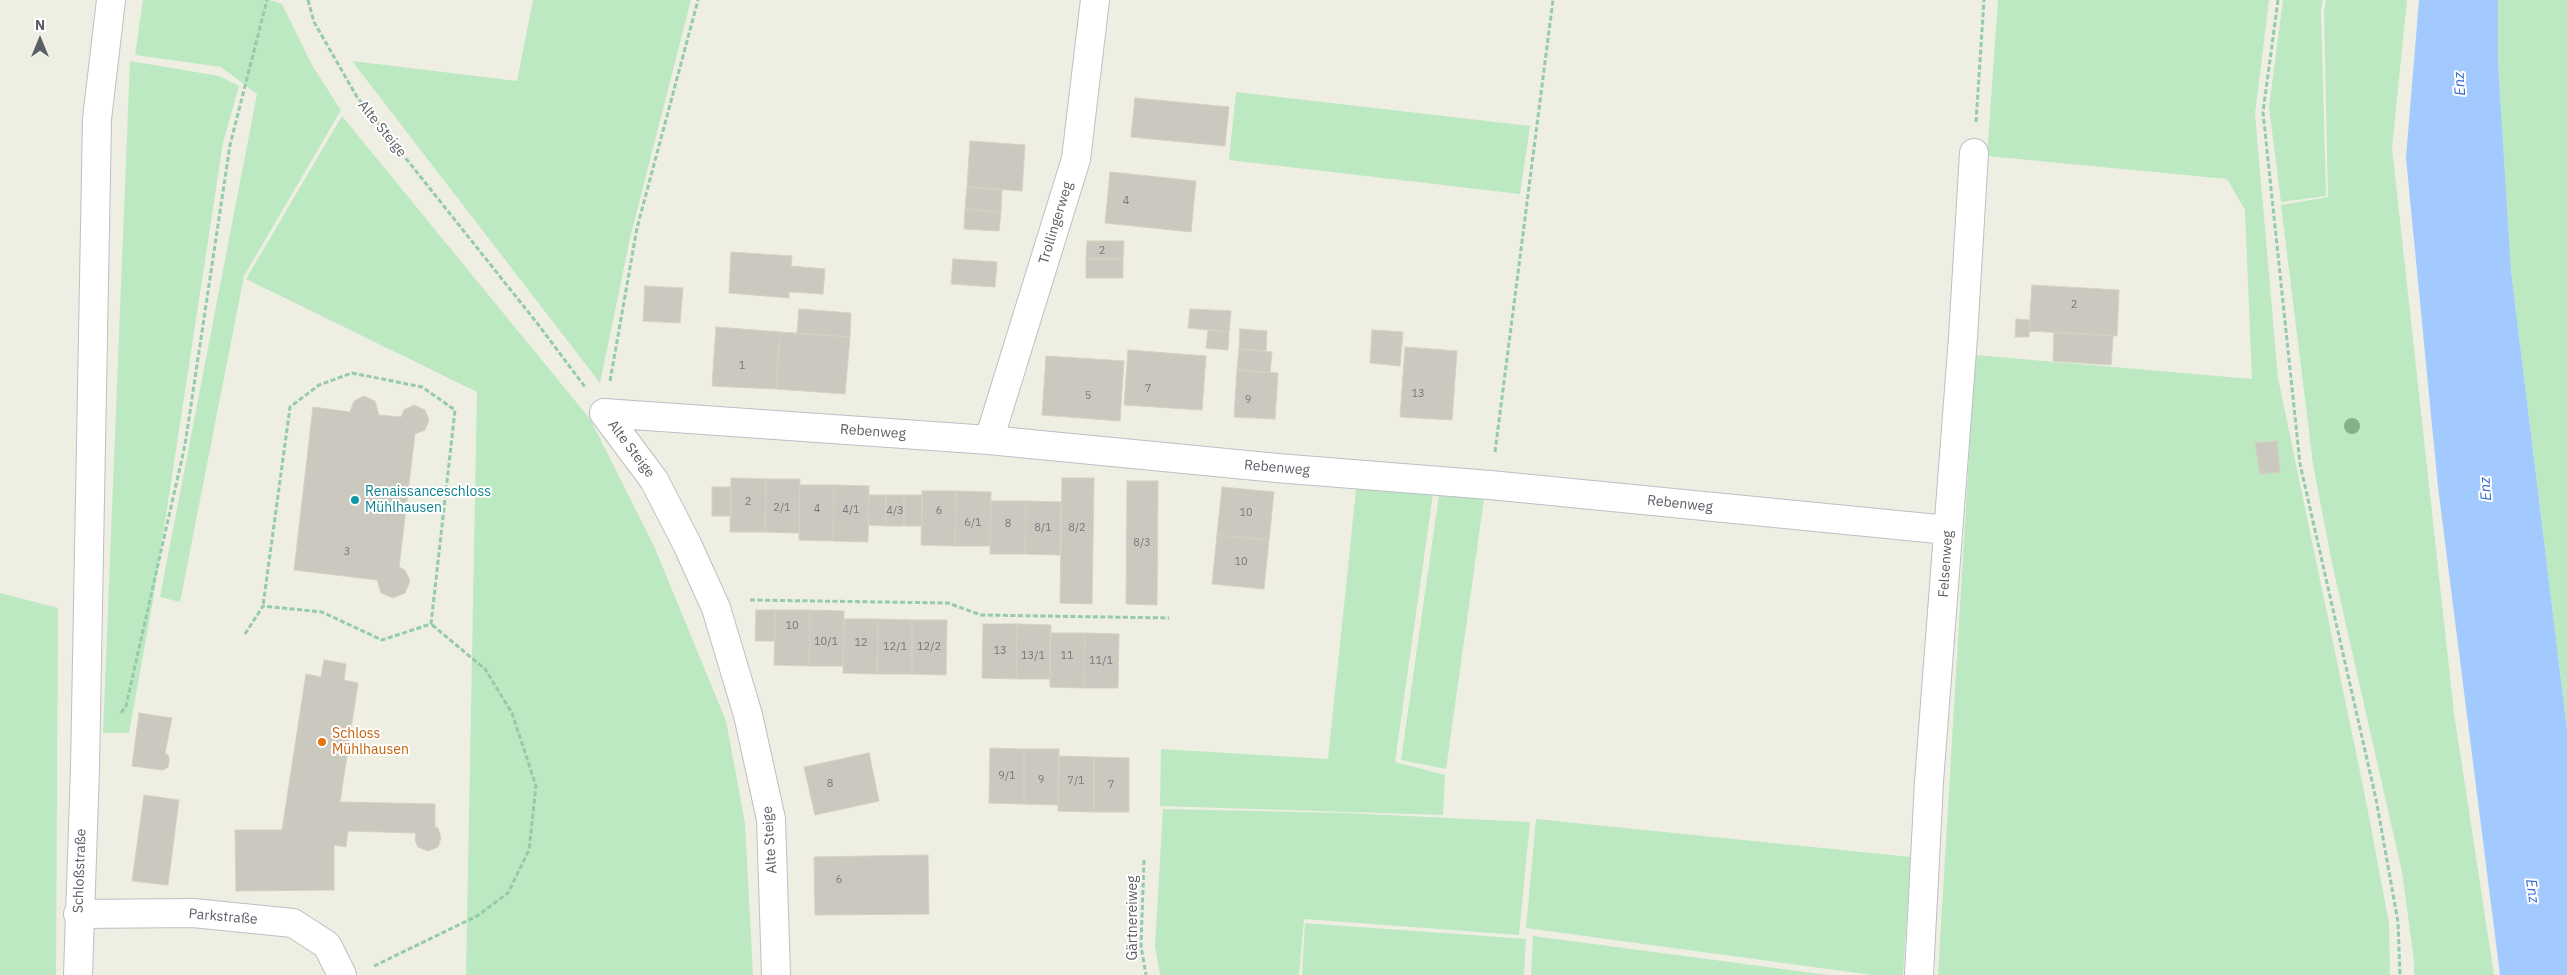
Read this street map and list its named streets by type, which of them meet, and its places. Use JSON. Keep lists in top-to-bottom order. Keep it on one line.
{"streets":{"street":["Alte Steige","Trollingerweg","Rebenweg","Felsenweg","Schloßstraße","Parkstraße"],"path":["Gärtnereiweg"]},"crossings":[["Alte Steige","Rebenweg"],["Trollingerweg","Rebenweg"],["Rebenweg","Felsenweg"],["Schloßstraße","Parkstraße"]],"water":["Enz"],"places":["Renaissanceschloss Mühlhausen","Schloss Mühlhausen"],"house_numbers":["4","2","2","1","7","13","5","9","2","2/1","4","4/1","4/3","6","10","6/1","8","8/1","8/2","8/3","3","10","10","10/1","12","12/1","12/2","13","13/1","11","11/1","9/1","9","7/1","8","7","6"],"north":"top"}
